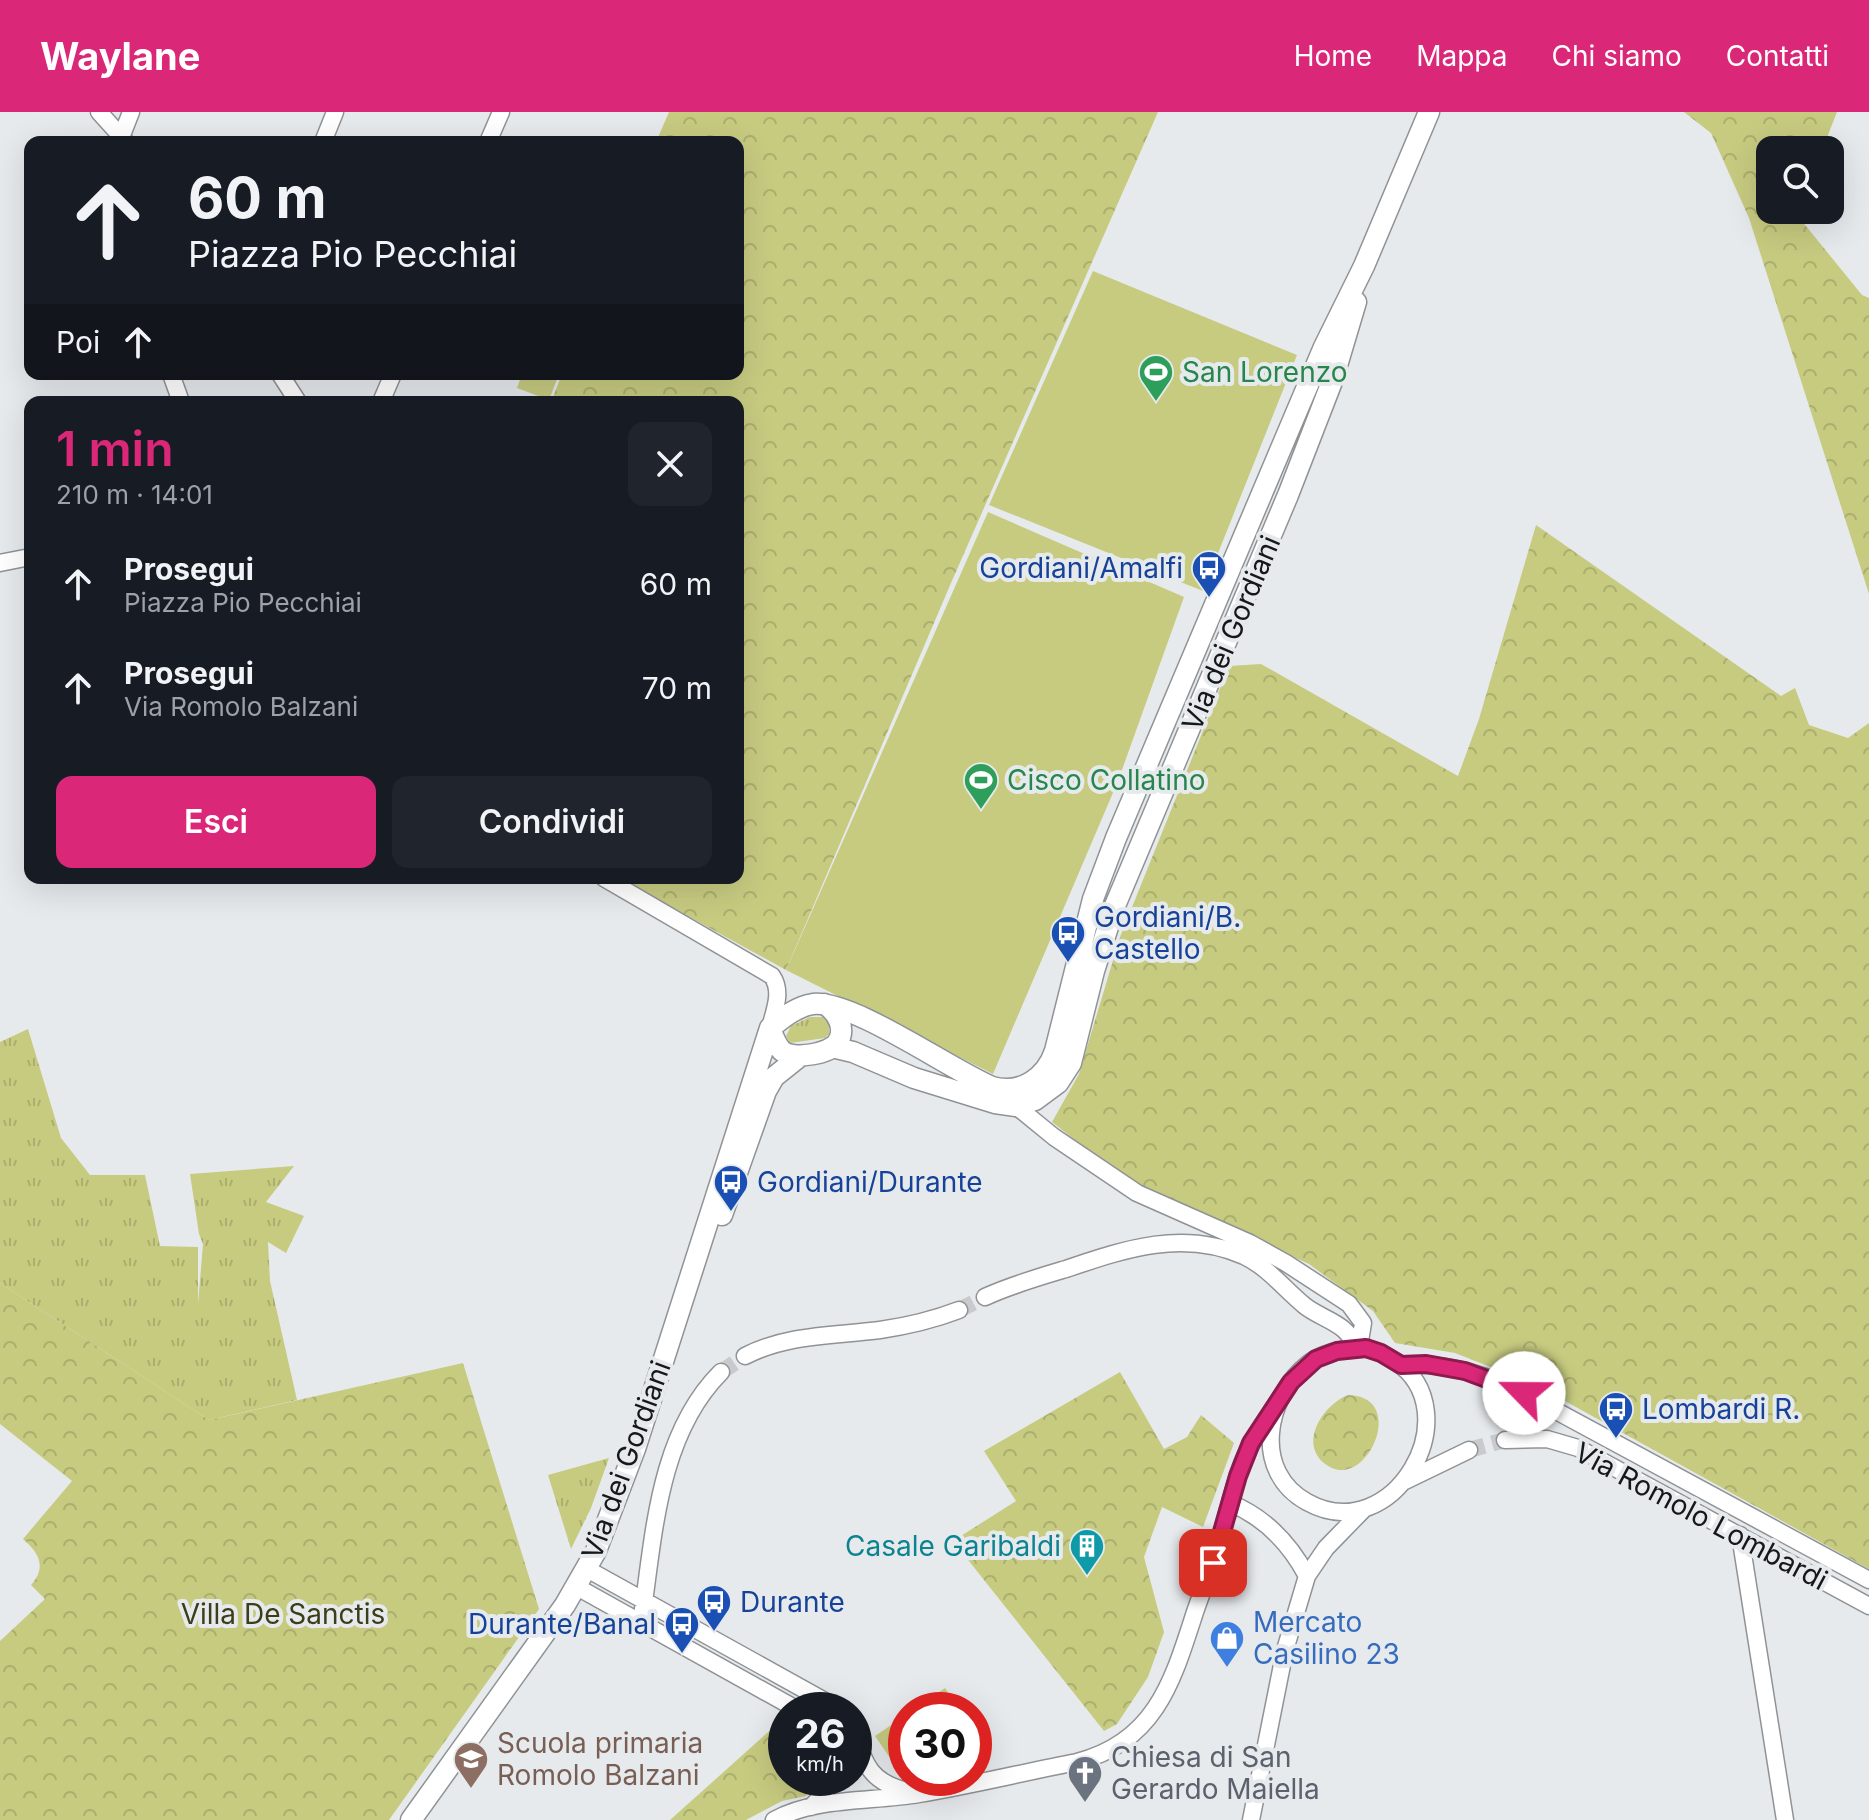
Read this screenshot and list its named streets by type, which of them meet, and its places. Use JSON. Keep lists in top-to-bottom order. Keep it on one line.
{"streets":{"street":["Via dei Gordiani","Via Romolo Lombardi"]},"parks":["Villa De Sanctis"],"places":{"sports":["San Lorenzo","Cisco Collatino"],"bus stop":["Gordiani/Amalfi","Gordiani/B. Castello","Gordiani/Durante","Lombardi R.","Durante","Durante/Banal"],"building":["Casale Garibaldi"],"shop":["Mercato Casilino 23"],"school or university":["Scuola primaria Romolo Balzani"],"church":["Chiesa di San Gerardo Maiella"]},"page":{"header":"Waylane","nav":["Home","Mappa","Chi siamo","Contatti"],"turn":["60 m","Piazza Pio Pecchiai"],"then":"Poi","heading":["1 min","210 m · 14:01"],"list":[{"name":"Prosegui","note":"Piazza Pio Pecchiai","value":"60 m"},{"name":"Prosegui","note":"Via Romolo Balzani","value":"70 m"}],"buttons":["Esci","Condividi"],"speed":"26 km/h","limit":"30"}}
